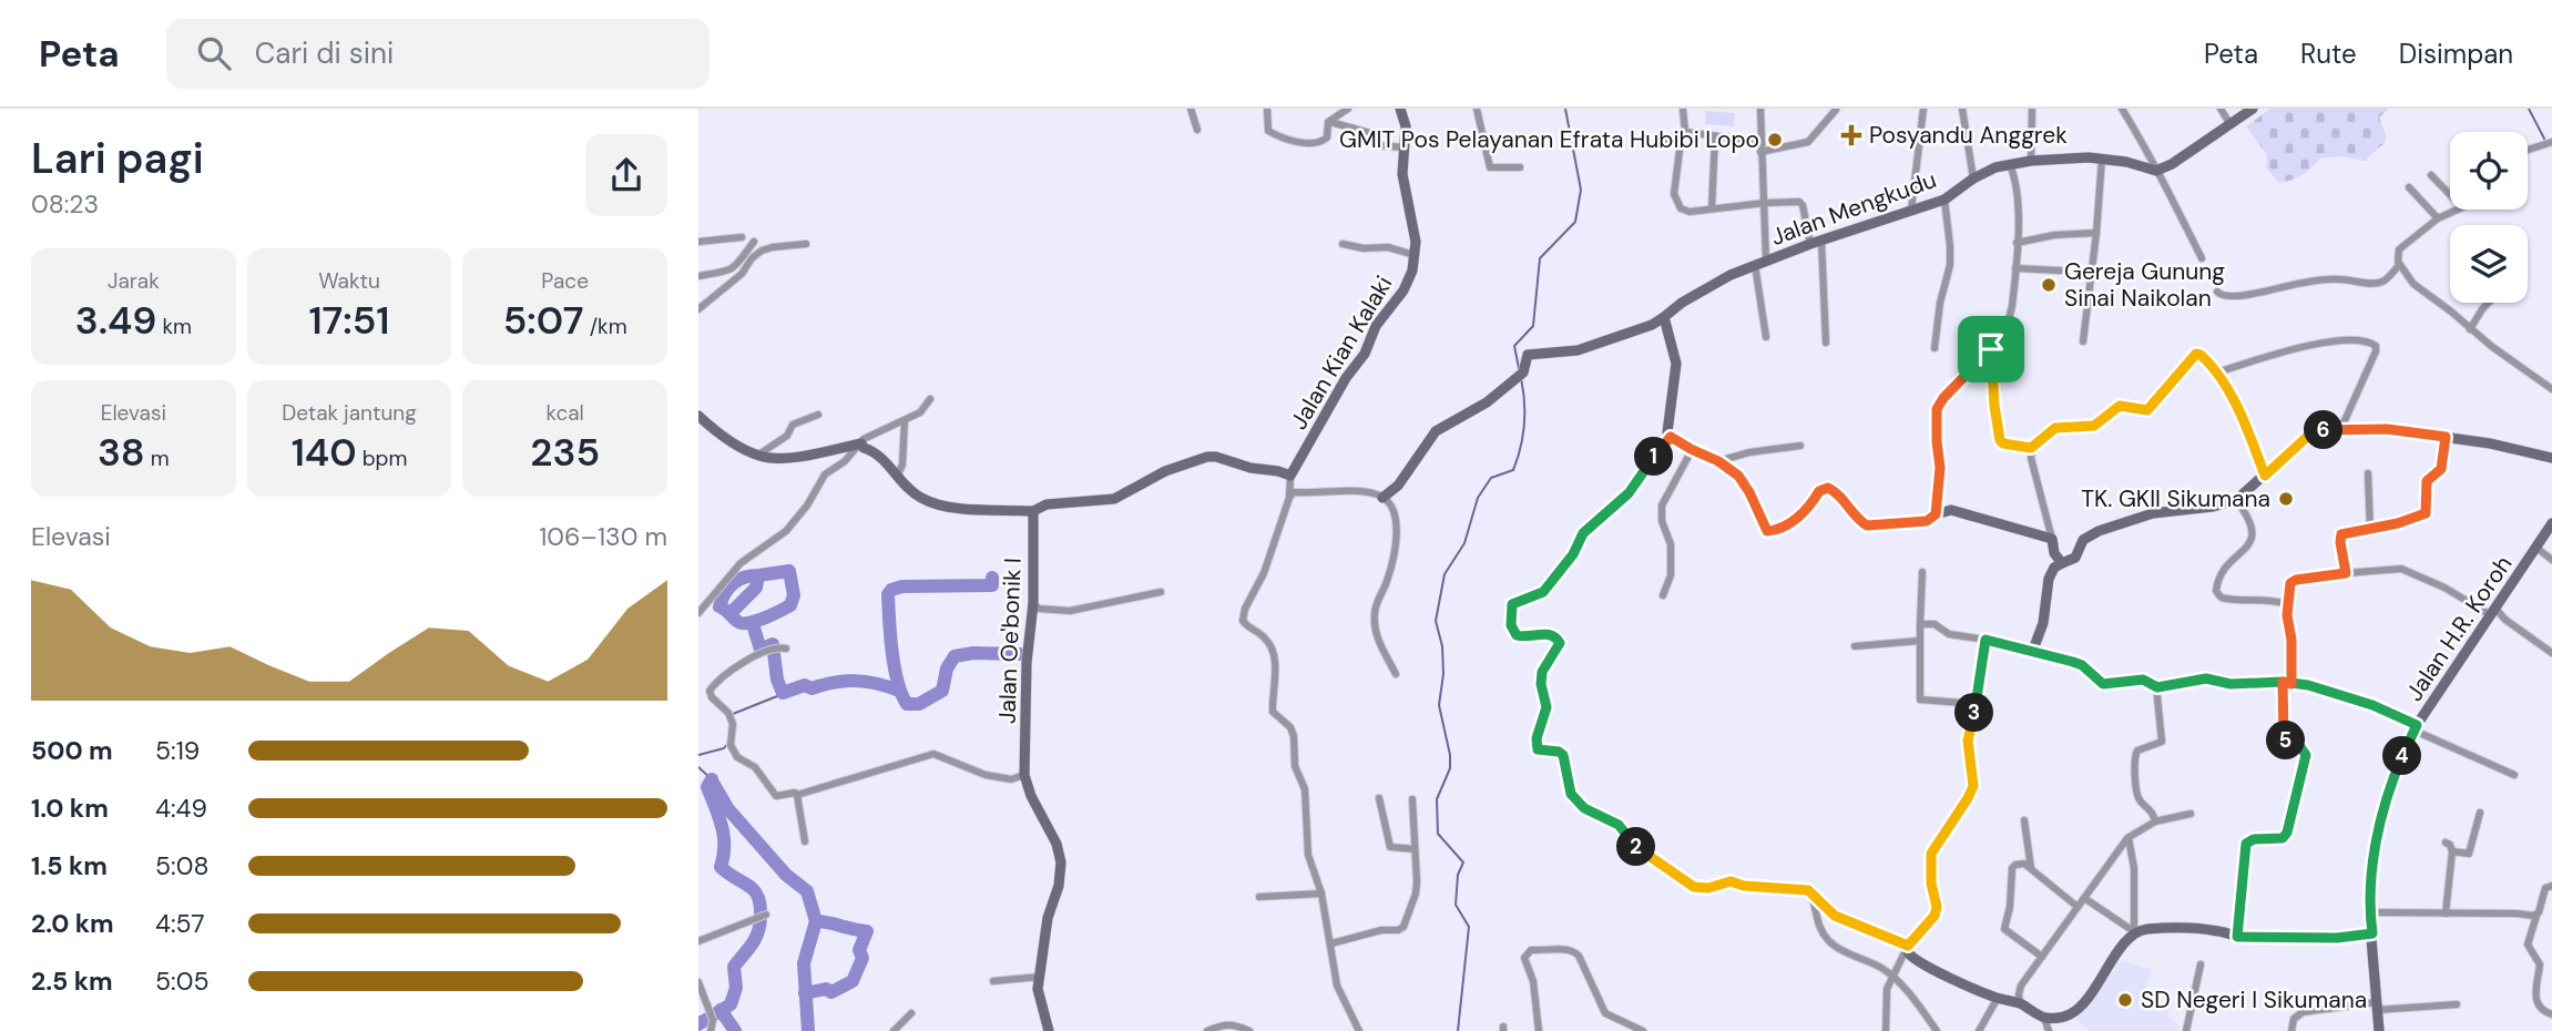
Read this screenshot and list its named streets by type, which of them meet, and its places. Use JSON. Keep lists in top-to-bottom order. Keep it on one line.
{"streets":{"street":["Jalan Mengkudu","Jalan Kian Kalaki","Jalan H.R. Koroh","Jalan Oe'bonik I"]},"places":{"health":["Posyandu Anggrek"],"other":["GMIT Pos Pelayanan Efrata Hubibi Lopo","Gereja Gunung Sinai Naikolan","TK. GKII Sikumana","SD Negeri I Sikumana"]},"page":{"header":"Peta","search":"Cari di sini","nav":["Peta","Rute","Disimpan"],"heading":["Lari pagi","08:23"],"stats":[["Jarak","3.49 km"],["Waktu","17:51"],["Pace","5:07 /km"],["Elevasi","38 m"],["Detak jantung","140 bpm"],["kcal","235"]],"pins":["6","1","3","5","4","2"],"chart":["Elevasi","106–130 m"],"list":[{"name":"500 m","note":"5:19"},{"name":"1.0 km","note":"4:49"},{"name":"1.5 km","note":"5:08"},{"name":"2.0 km","note":"4:57"},{"name":"2.5 km","note":"5:05"}]}}
